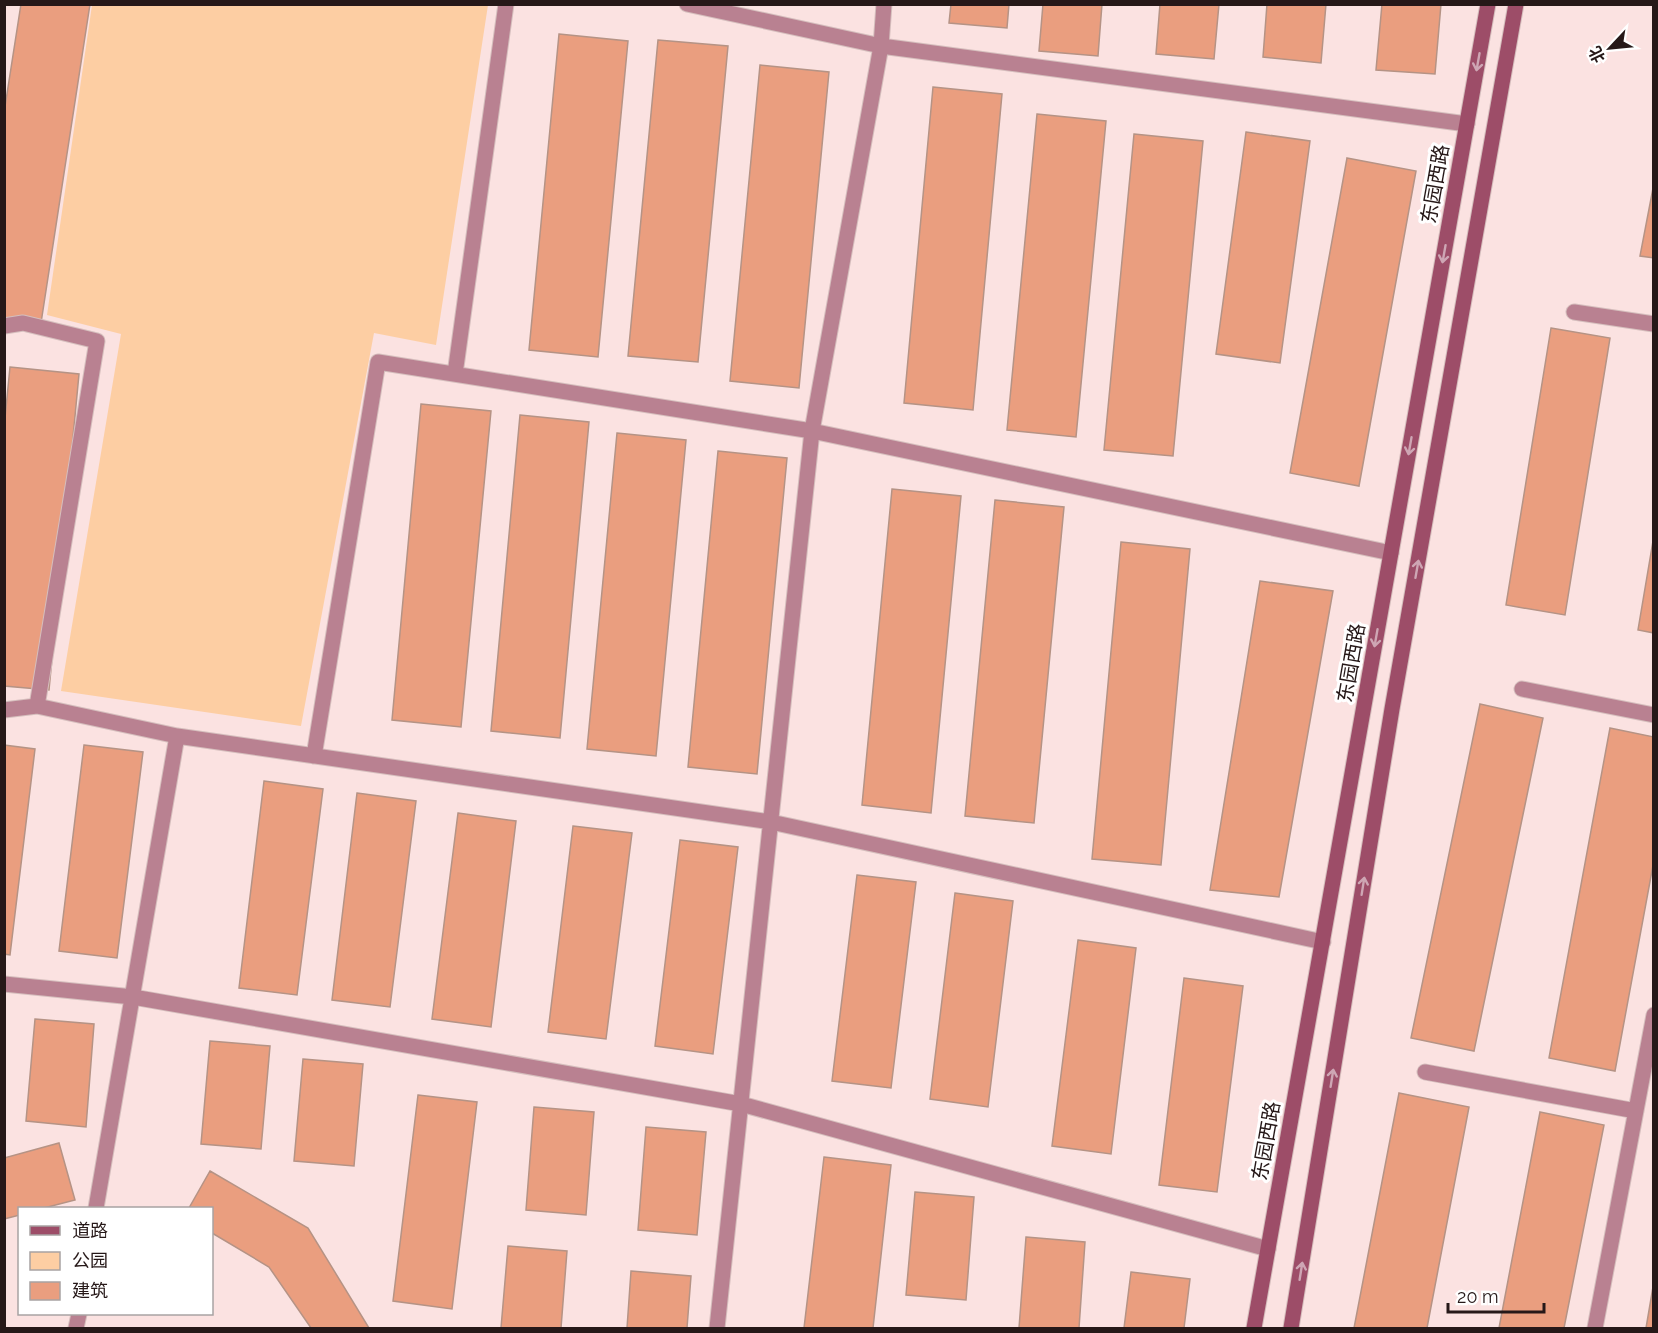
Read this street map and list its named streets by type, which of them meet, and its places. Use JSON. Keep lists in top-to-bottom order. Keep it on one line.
{"streets":{"main road":["东园西路"]},"legend":["道路","公园","建筑"],"scale_bar":"20 m","north":"bottom left"}
